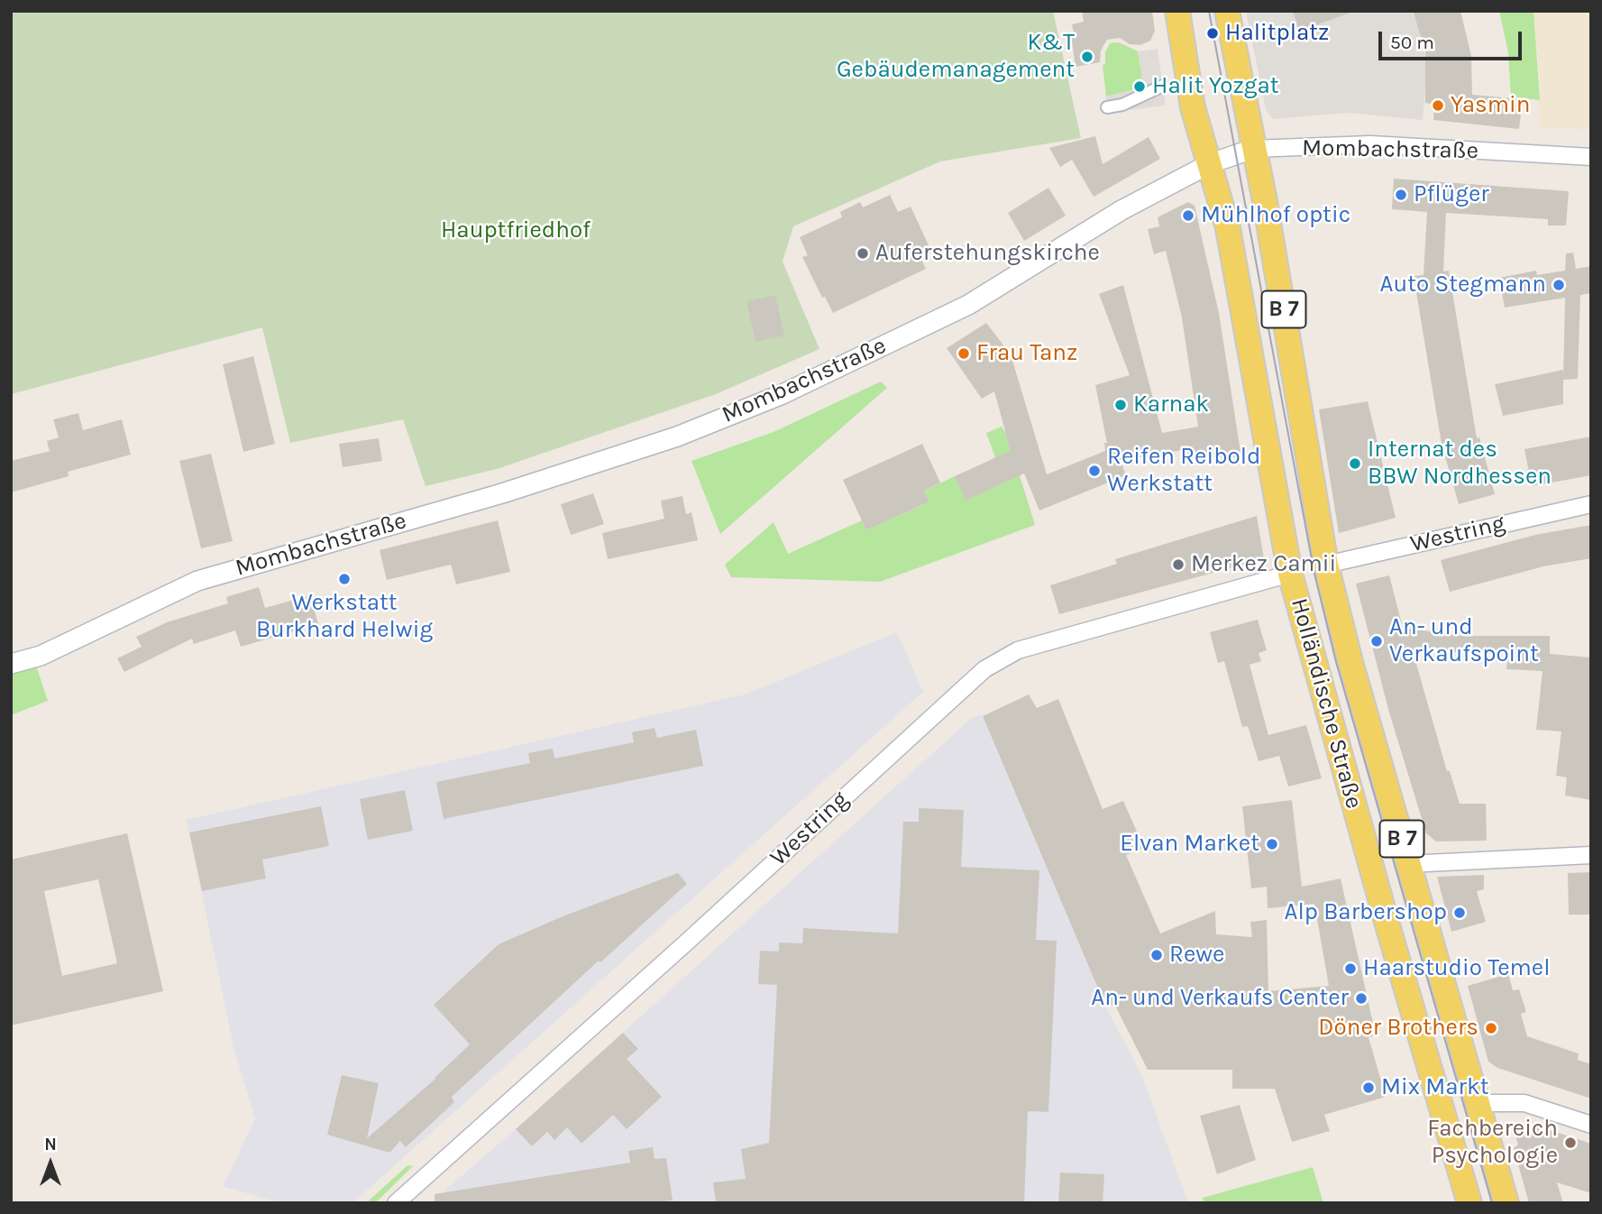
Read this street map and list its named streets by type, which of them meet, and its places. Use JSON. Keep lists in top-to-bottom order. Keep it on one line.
{"streets":{"main road":["B 7","Holländische Straße"],"street":["Mombachstraße","Westring"]},"crossings":[["Mombachstraße","Holländische Straße"],["Westring","Holländische Straße"]],"parks":["Hauptfriedhof"],"places":["Halitplatz","K&T Gebäudemanagement","Halit Yozgat","Yasmin","Pflüger","Mühlhof optic","Auferstehungskirche","Auto Stegmann","Frau Tanz","Karnak","Internat des BBW Nordhessen","Reifen Reibold Werkstatt","Merkez Camii","Werkstatt Burkhard Helwig","An- und Verkaufspoint","Elvan Market","Alp Barbershop","Rewe","Haarstudio Temel","An- und Verkaufs Center","Döner Brothers","Mix Markt","Fachbereich Psychologie"],"scale_bar":"50 m","north":"top"}
